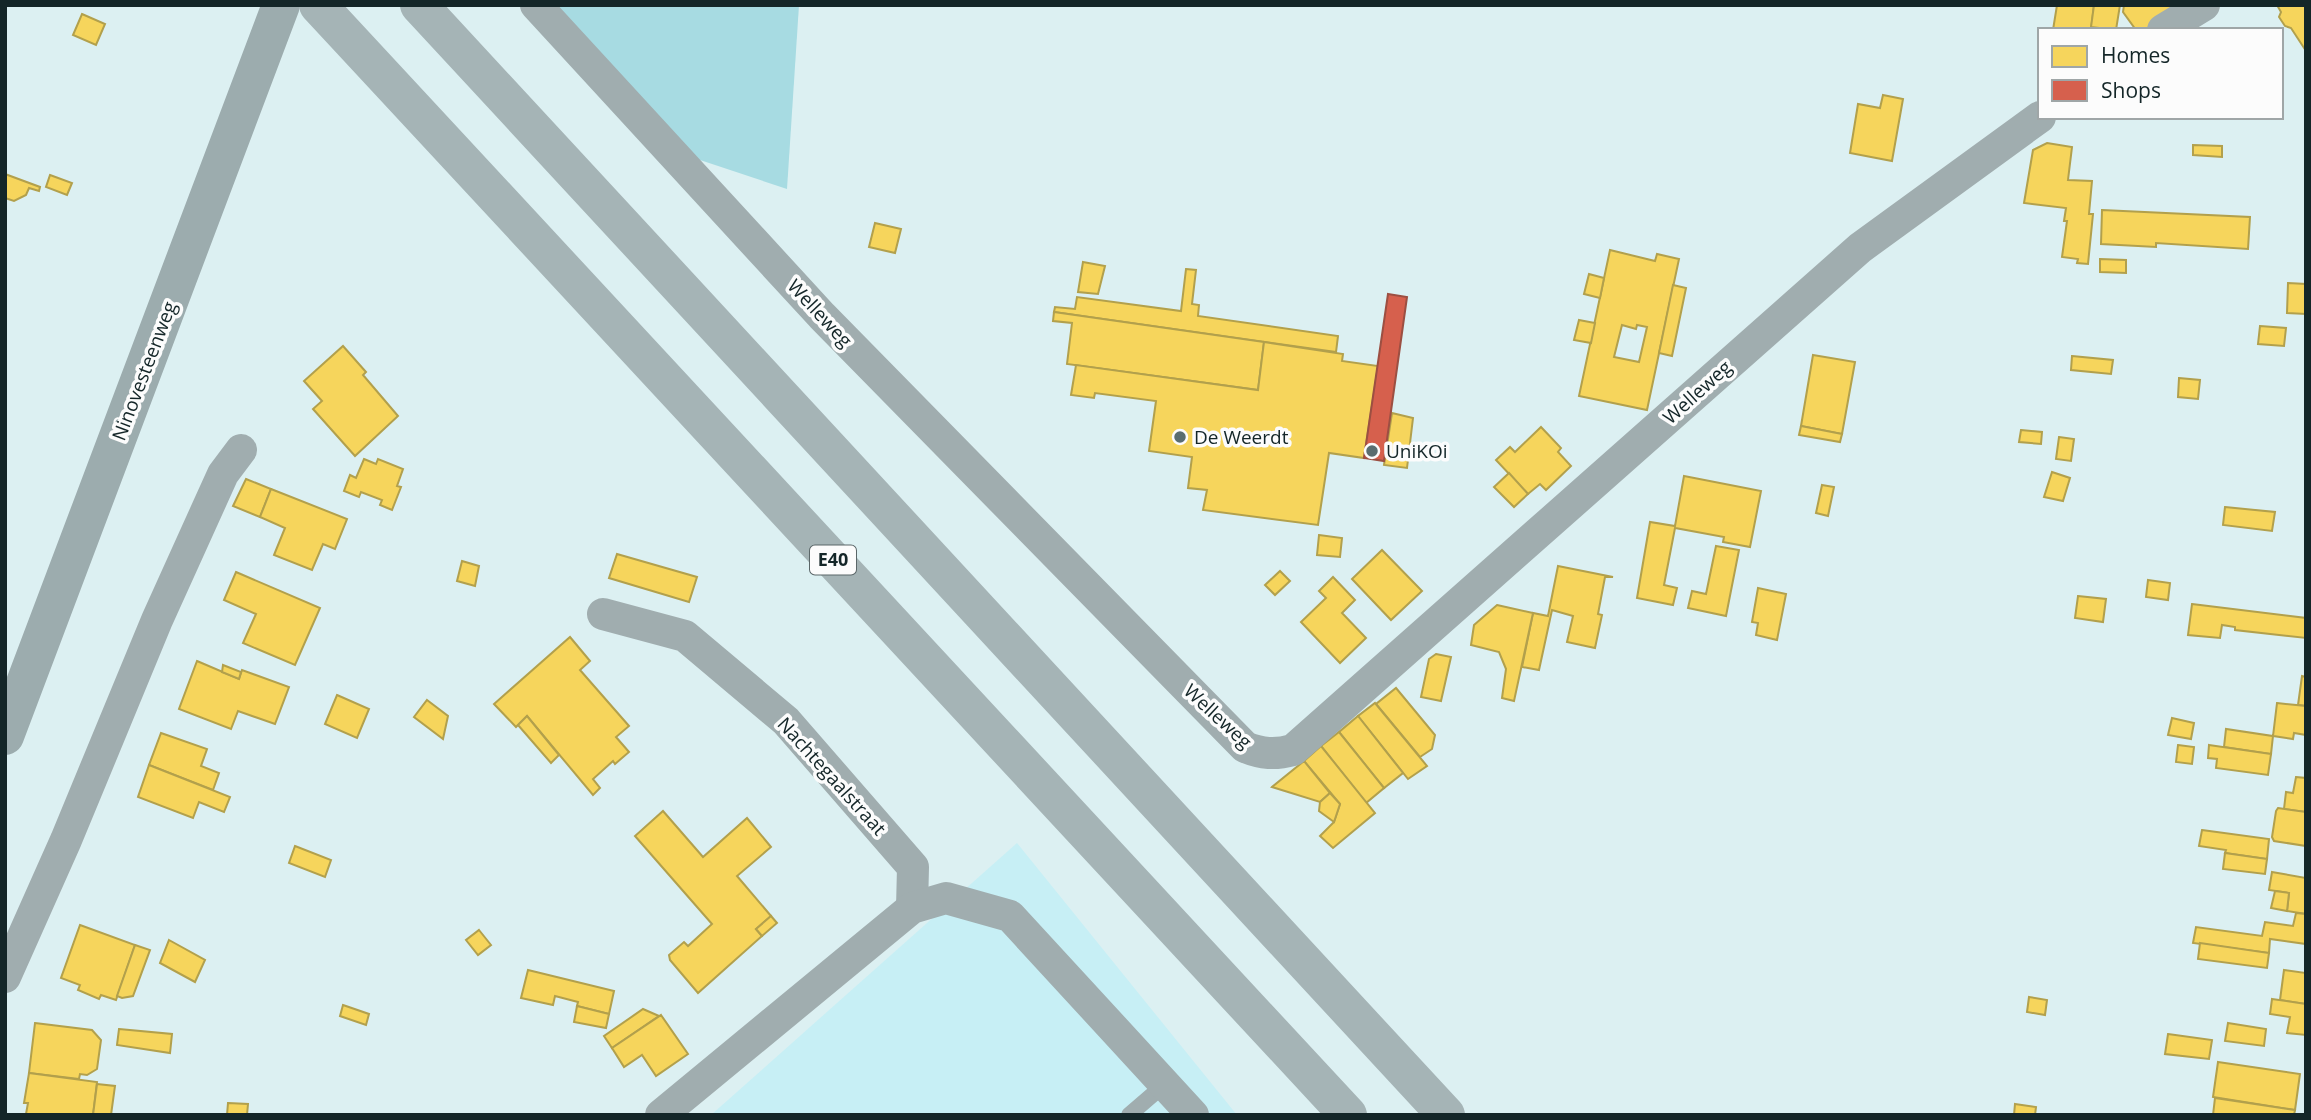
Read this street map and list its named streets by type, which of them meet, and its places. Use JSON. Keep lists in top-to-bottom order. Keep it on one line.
{"streets":{"highway":["E40"],"main road":["Ninovesteenweg"],"street":["Welleweg","Nachtegaalstraat"]},"places":["De Weerdt","UniKOi"],"legend":["Homes","Shops"]}
